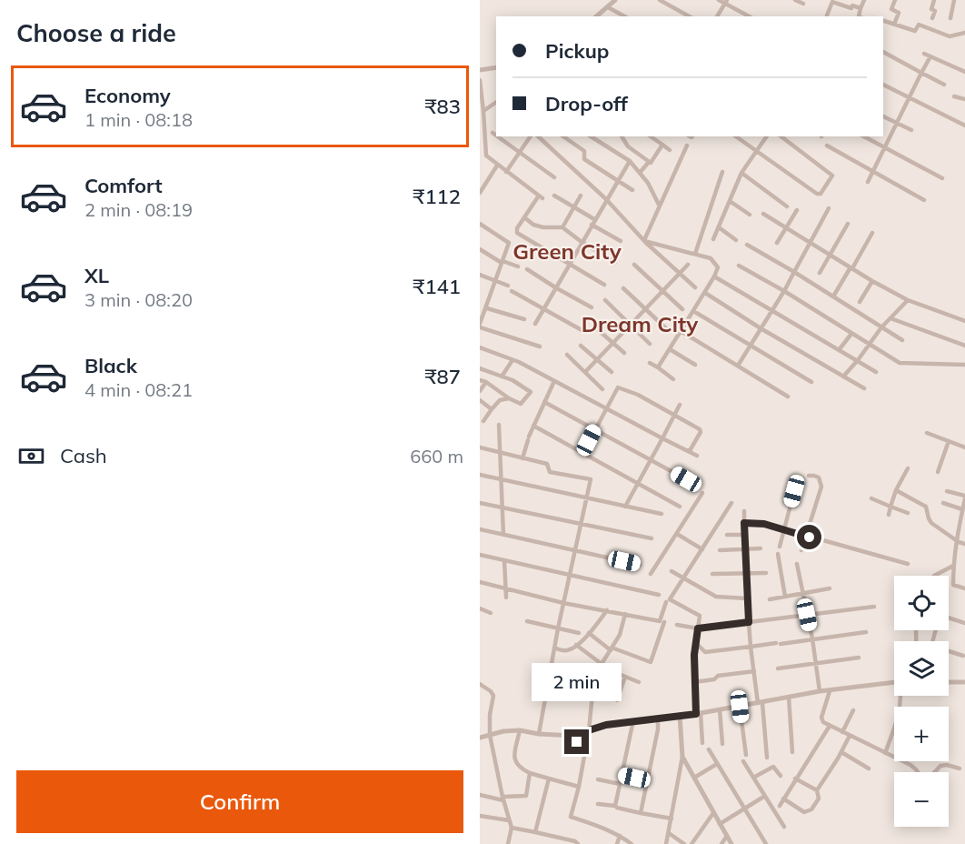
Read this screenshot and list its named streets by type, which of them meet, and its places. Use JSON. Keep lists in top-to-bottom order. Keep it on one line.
{"districts":["Green City","Dream City"],"page":{"heading":"Choose a ride","banner":["Pickup","Drop-off"],"list":[{"name":"Economy","note":"1 min · 08:18","value":"₹83"},{"name":"Comfort","note":"2 min · 08:19","value":"₹112"},{"name":"XL","note":"3 min · 08:20","value":"₹141"},{"name":"Black","note":"4 min · 08:21","value":"₹87"}],"pay":["Cash","660 m"],"map_buttons":["+","−"],"bubble":"2 min","buttons":"Confirm"}}
